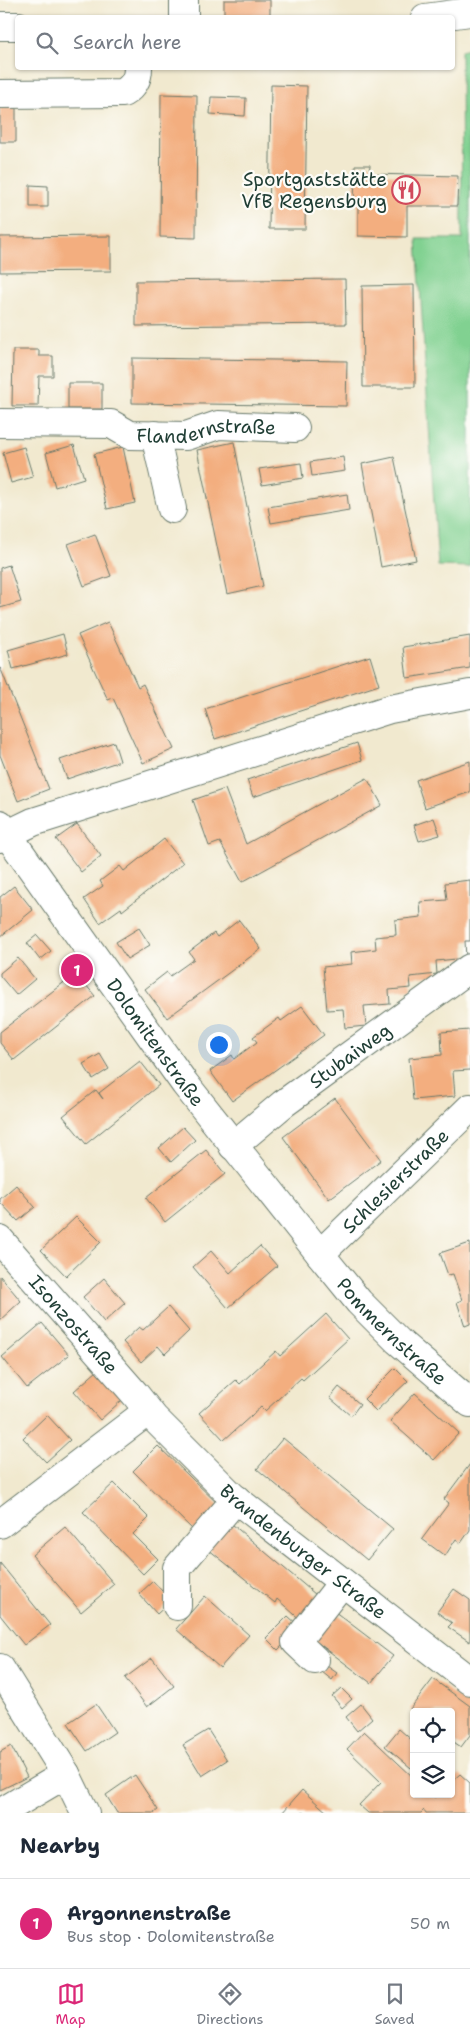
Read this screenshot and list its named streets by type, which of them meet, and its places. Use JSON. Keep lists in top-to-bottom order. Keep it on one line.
{"streets":{"street":["Flandernstraße","Dolomitenstraße","Stubaiweg","Schlesierstraße","Isonzostraße","Pommernstraße","Brandenburger Straße"]},"crossings":[["Dolomitenstraße","Stubaiweg"],["Dolomitenstraße","Schlesierstraße"],["Dolomitenstraße","Pommernstraße"],["Schlesierstraße","Pommernstraße"],["Isonzostraße","Brandenburger Straße"]],"places":{"restaurant":["Sportgaststätte VfB Regensburg"]},"page":{"search":"Search here","pins":"1","heading":"Nearby","list":[{"mark":"1","name":"Argonnenstraße","note":"Bus stop · Dolomitenstraße","value":"50 m"}],"nav":["Map","Directions","Saved"]}}
